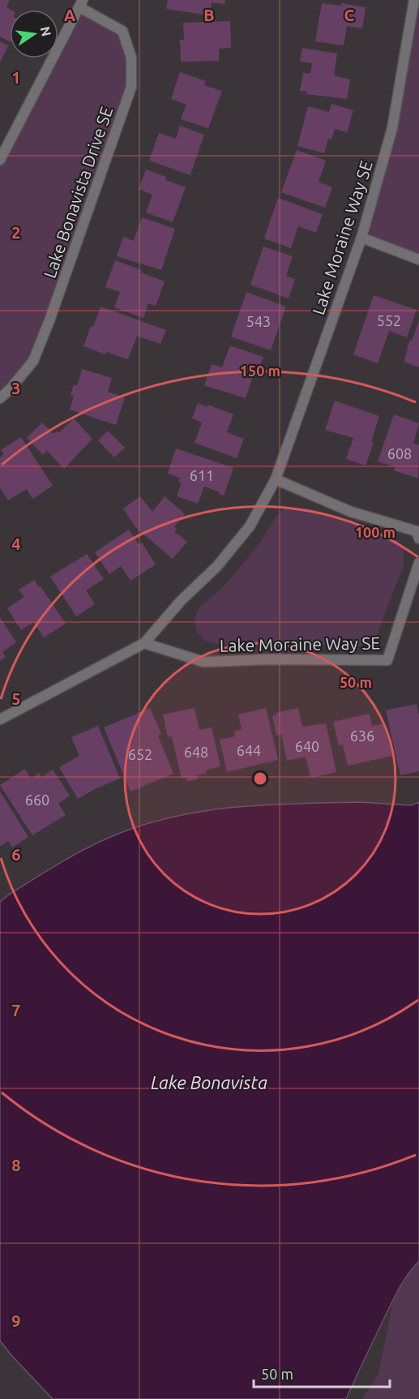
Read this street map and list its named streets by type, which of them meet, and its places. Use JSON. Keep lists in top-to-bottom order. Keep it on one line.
{"streets":{"street":["Lake Bonavista Drive SE","Lake Moraine Way SE"]},"water":["Lake Bonavista"],"house_numbers":["552","543","608","611","636","640","644","648","652","660"],"scale_bar":"50 m","north":"right","grid":{"columns":["A","B","C"],"rows":["1","2","3","4","5","6","7","8","9"]},"rings":["150 m","100 m","50 m"]}
